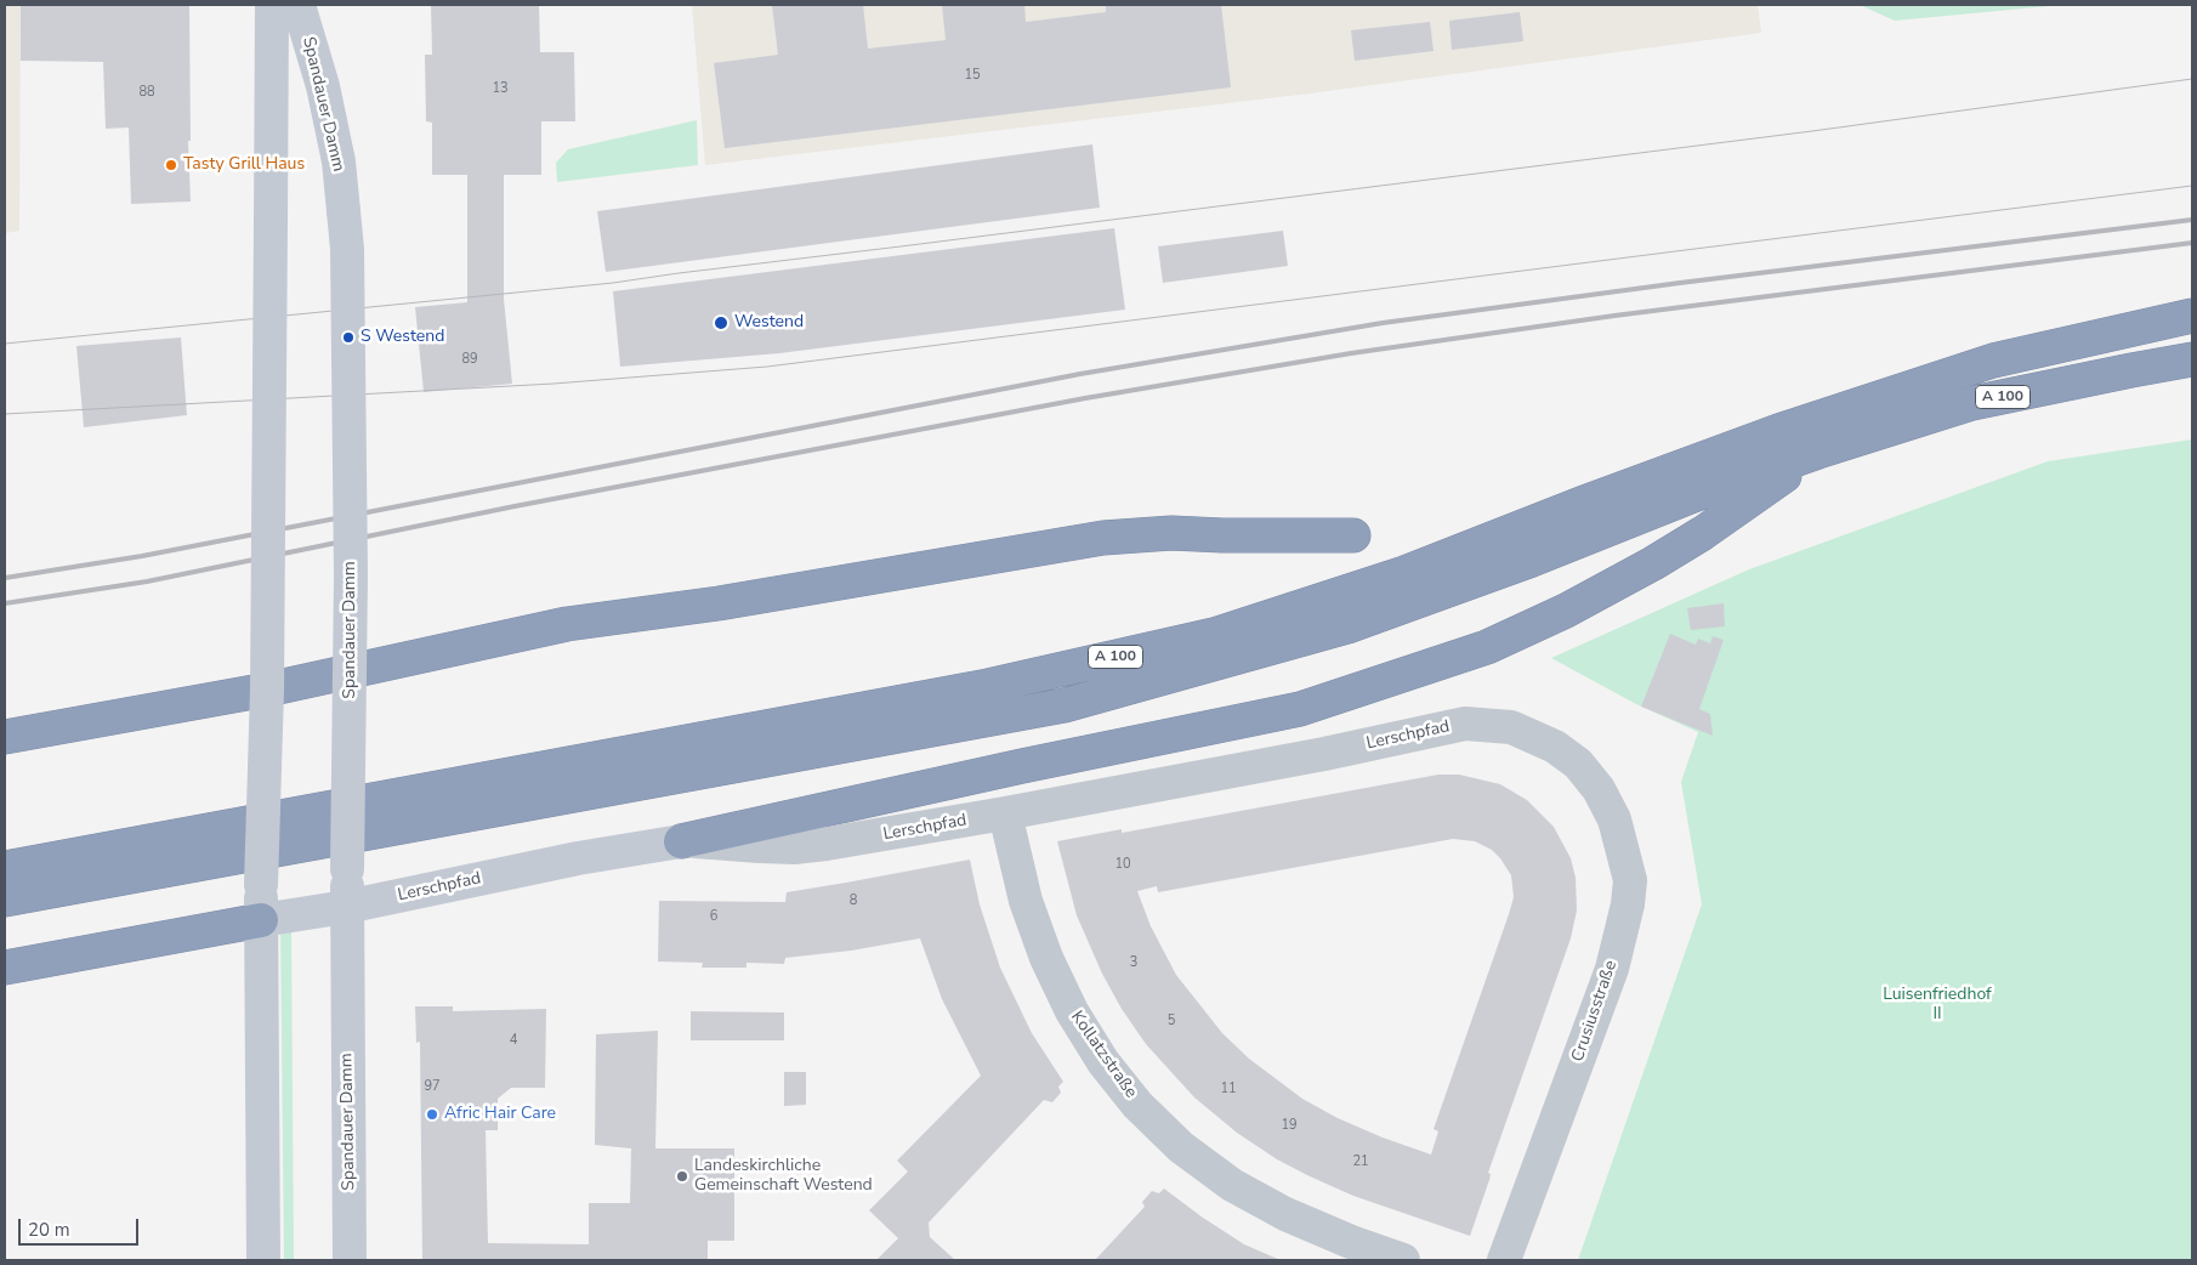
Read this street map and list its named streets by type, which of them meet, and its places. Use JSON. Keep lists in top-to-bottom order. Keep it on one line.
{"streets":{"highway":["A 100"],"main road":["Spandauer Damm","Lerschpfad"],"street":["Crusiusstraße","Kollatzstraße"]},"crossings":[["Spandauer Damm","Lerschpfad"],["Lerschpfad","Crusiusstraße"],["Lerschpfad","Kollatzstraße"]],"parks":["Luisenfriedhof II"],"places":["Tasty Grill Haus","Westend","S Westend","Afric Hair Care","Landeskirchliche Gemeinschaft Westend"],"house_numbers":["15","13","88","89","10","8","6","3","5","4","97","11","19","21"],"scale_bar":"20 m"}
